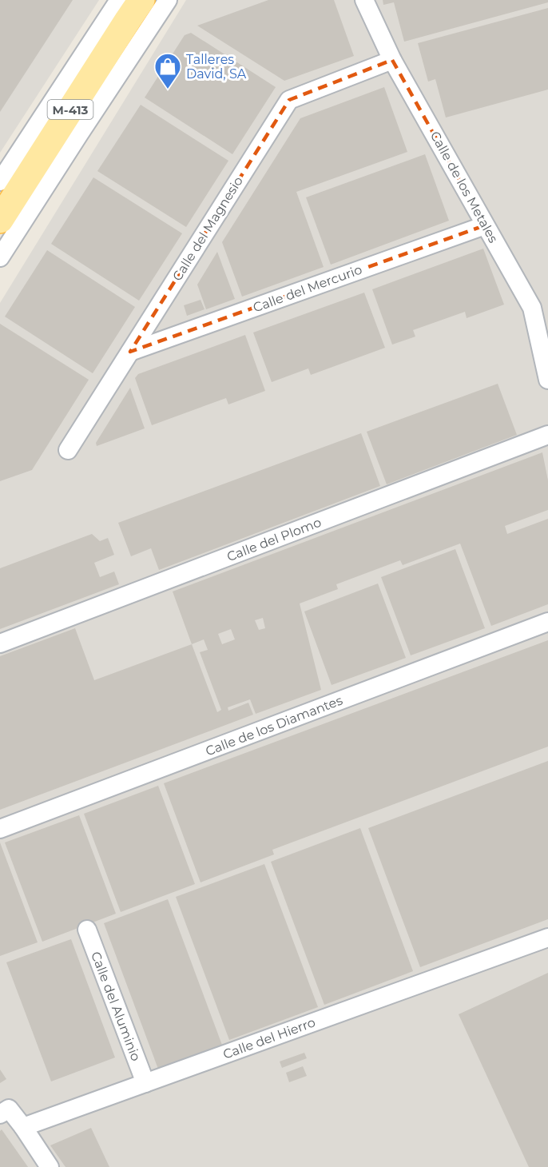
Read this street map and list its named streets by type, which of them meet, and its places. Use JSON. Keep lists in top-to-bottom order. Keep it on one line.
{"streets":{"main road":["M-413"],"street":["Calle de los Metales","Calle del Magnesio","Calle del Mercurio","Calle del Plomo","Calle de los Diamantes","Calle del Aluminio","Calle del Hierro"]},"crossings":[["Calle de los Metales","Calle del Magnesio"],["Calle de los Metales","Calle del Mercurio"],["Calle del Magnesio","Calle del Mercurio"],["Calle del Aluminio","Calle del Hierro"]],"places":{"shop":["Talleres David, SA"]}}
